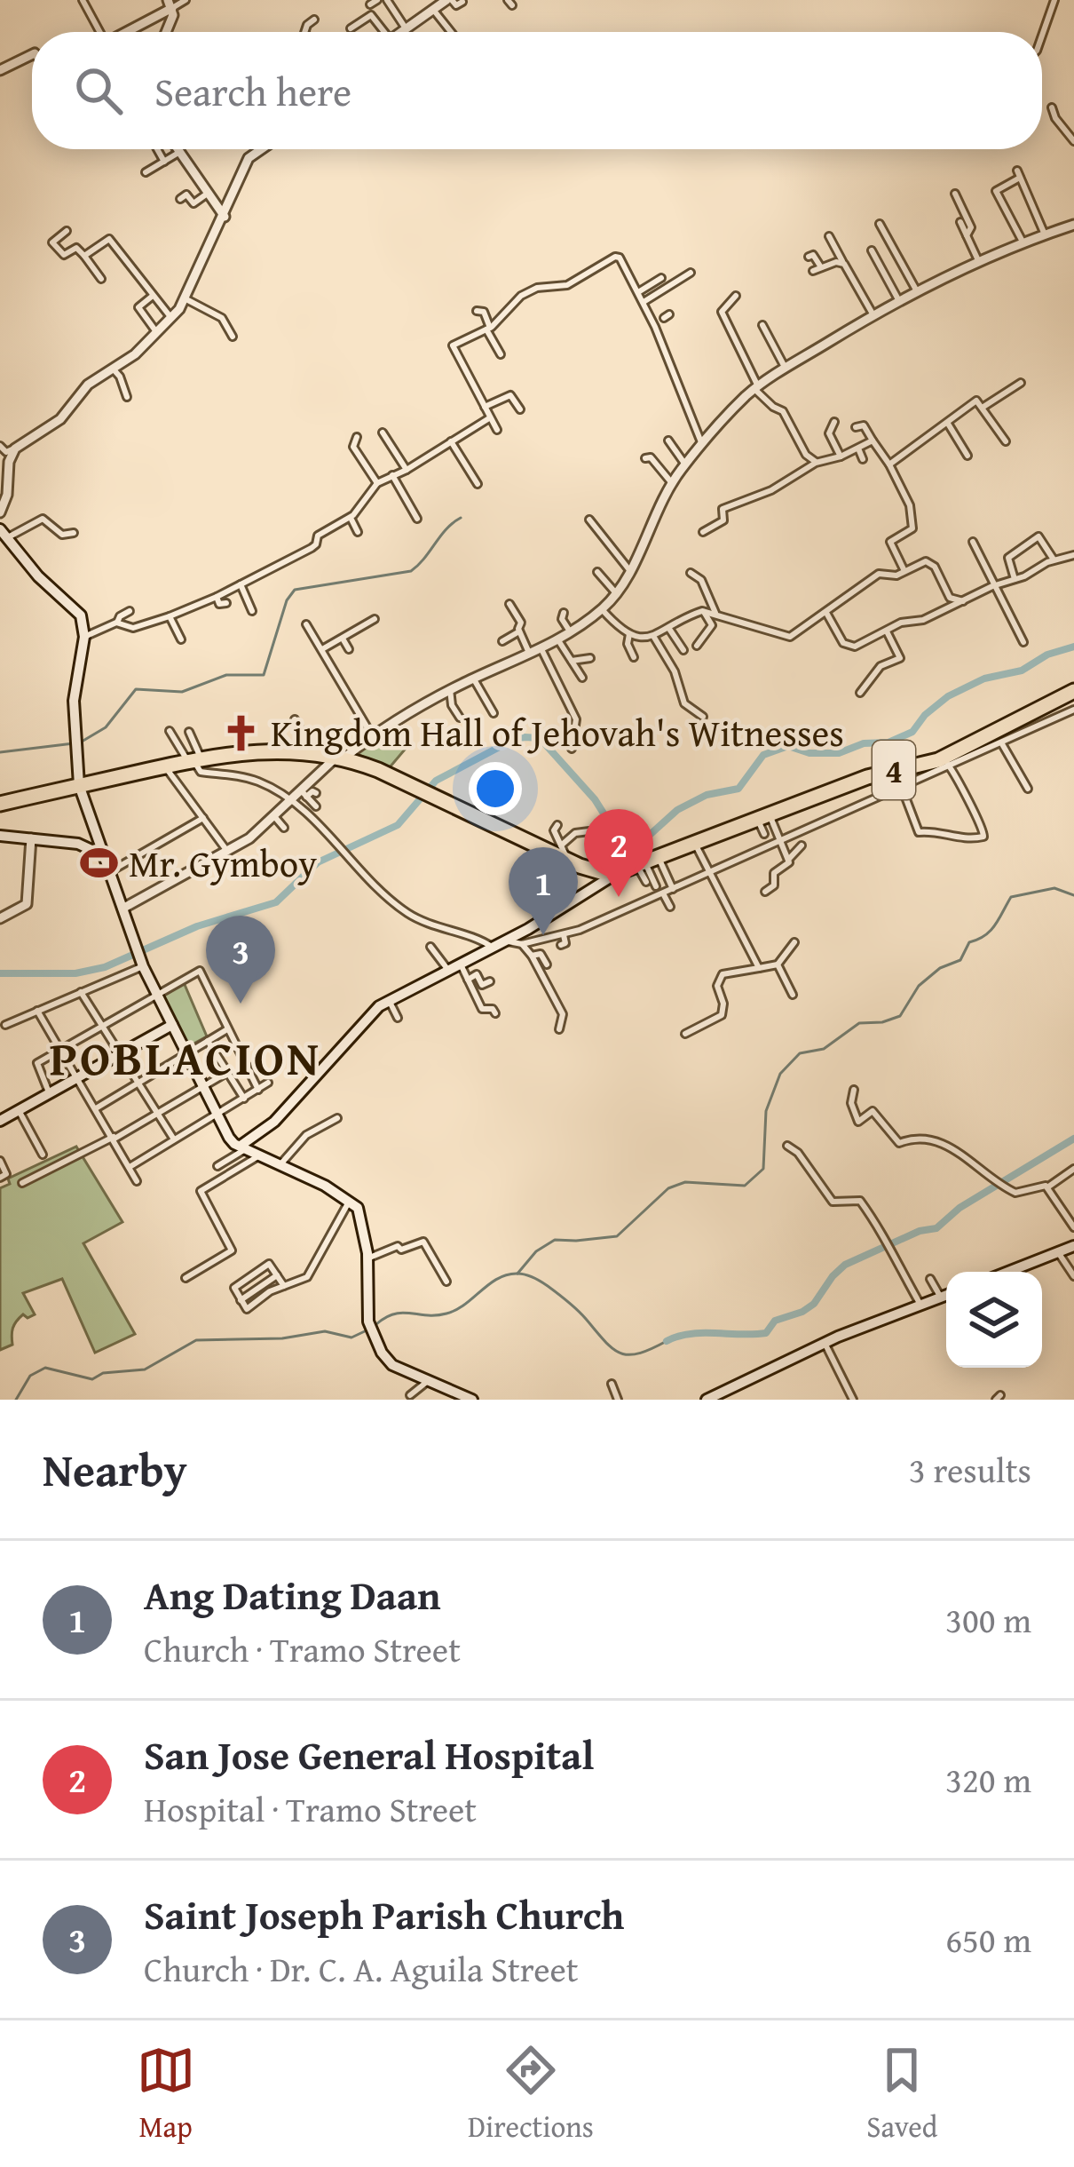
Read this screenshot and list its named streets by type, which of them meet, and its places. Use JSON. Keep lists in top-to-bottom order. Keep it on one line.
{"streets":{"highway":["4"]},"districts":["POBLACION"],"places":{"church":["Kingdom Hall of Jehovah's Witnesses"],"sports":["Mr. Gymboy"]},"page":{"search":"Search here","pins":["2","1","3"],"heading":["Nearby","3 results"],"list":[{"mark":"1","name":"Ang Dating Daan","note":"Church · Tramo Street","value":"300 m"},{"mark":"2","name":"San Jose General Hospital","note":"Hospital · Tramo Street","value":"320 m"},{"mark":"3","name":"Saint Joseph Parish Church","note":"Church · Dr. C. A. Aguila Street","value":"650 m"}],"nav":["Map","Directions","Saved"]}}
